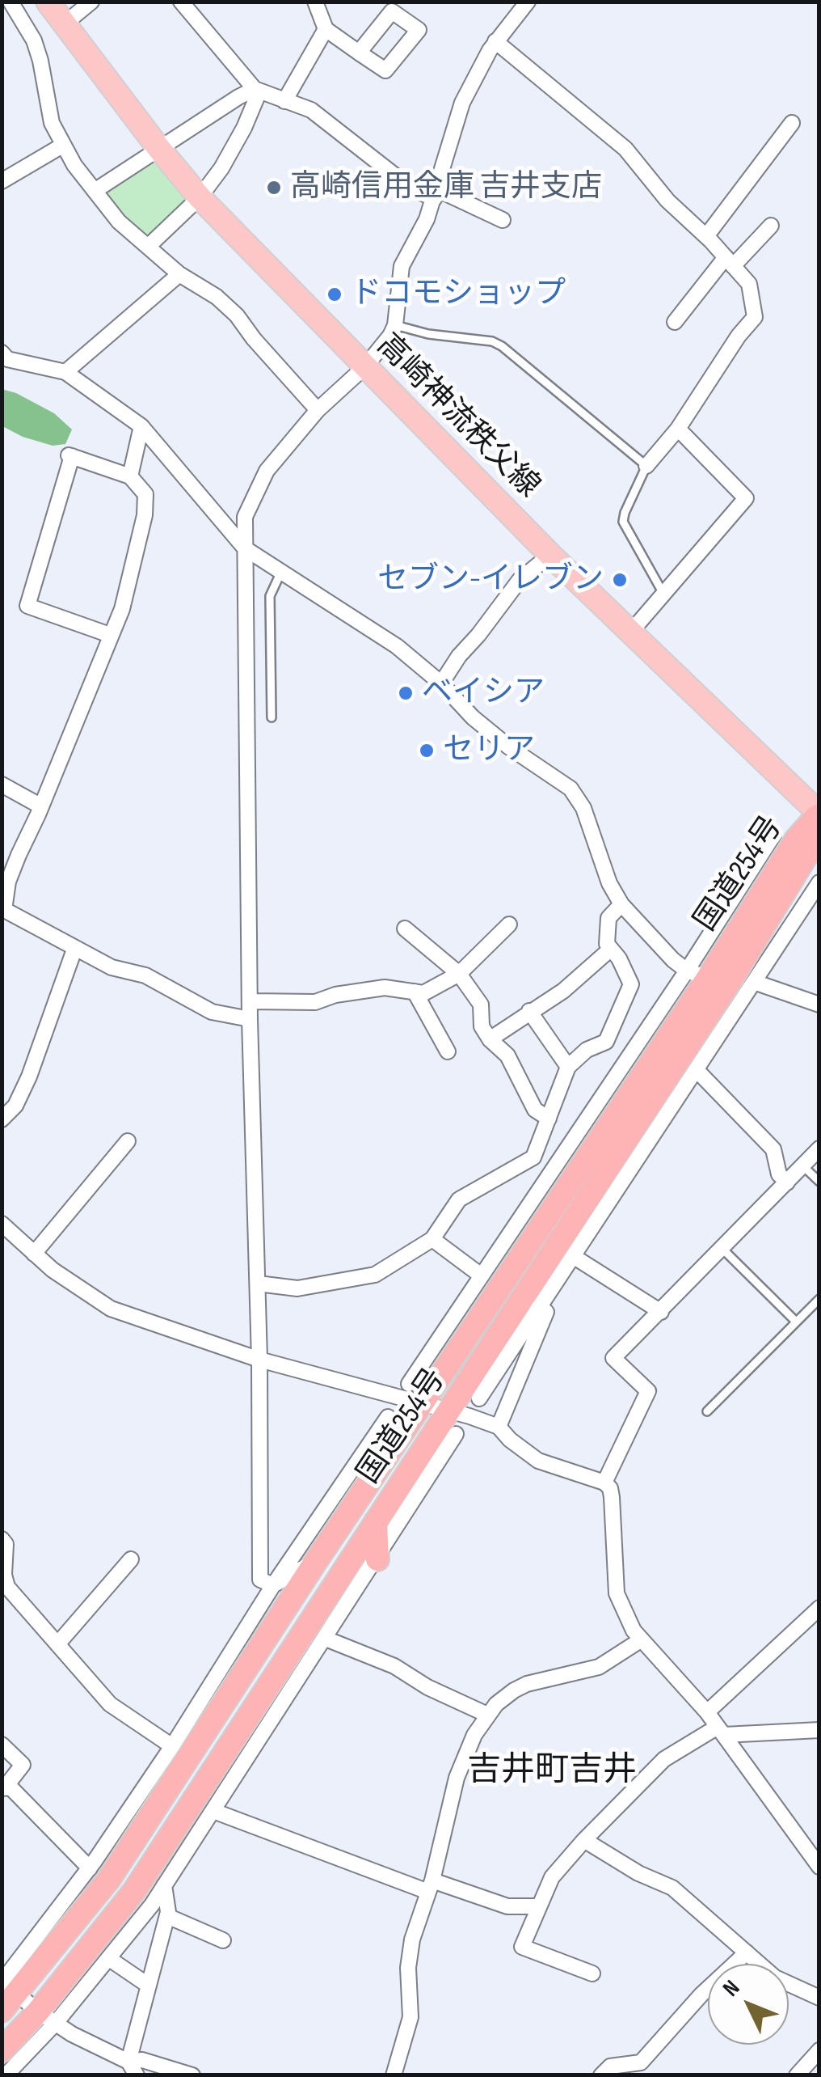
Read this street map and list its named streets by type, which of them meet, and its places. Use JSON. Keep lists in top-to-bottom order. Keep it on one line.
{"streets":{"highway":["国道254号"],"main road":["高崎神流秩父線"]},"crossings":[["高崎神流秩父線","国道254号"]],"districts":["吉井町吉井"],"places":["高崎信用金庫 吉井支店","ドコモショップ","セブン-イレブン","ベイシア","セリア"],"north":"top left"}
